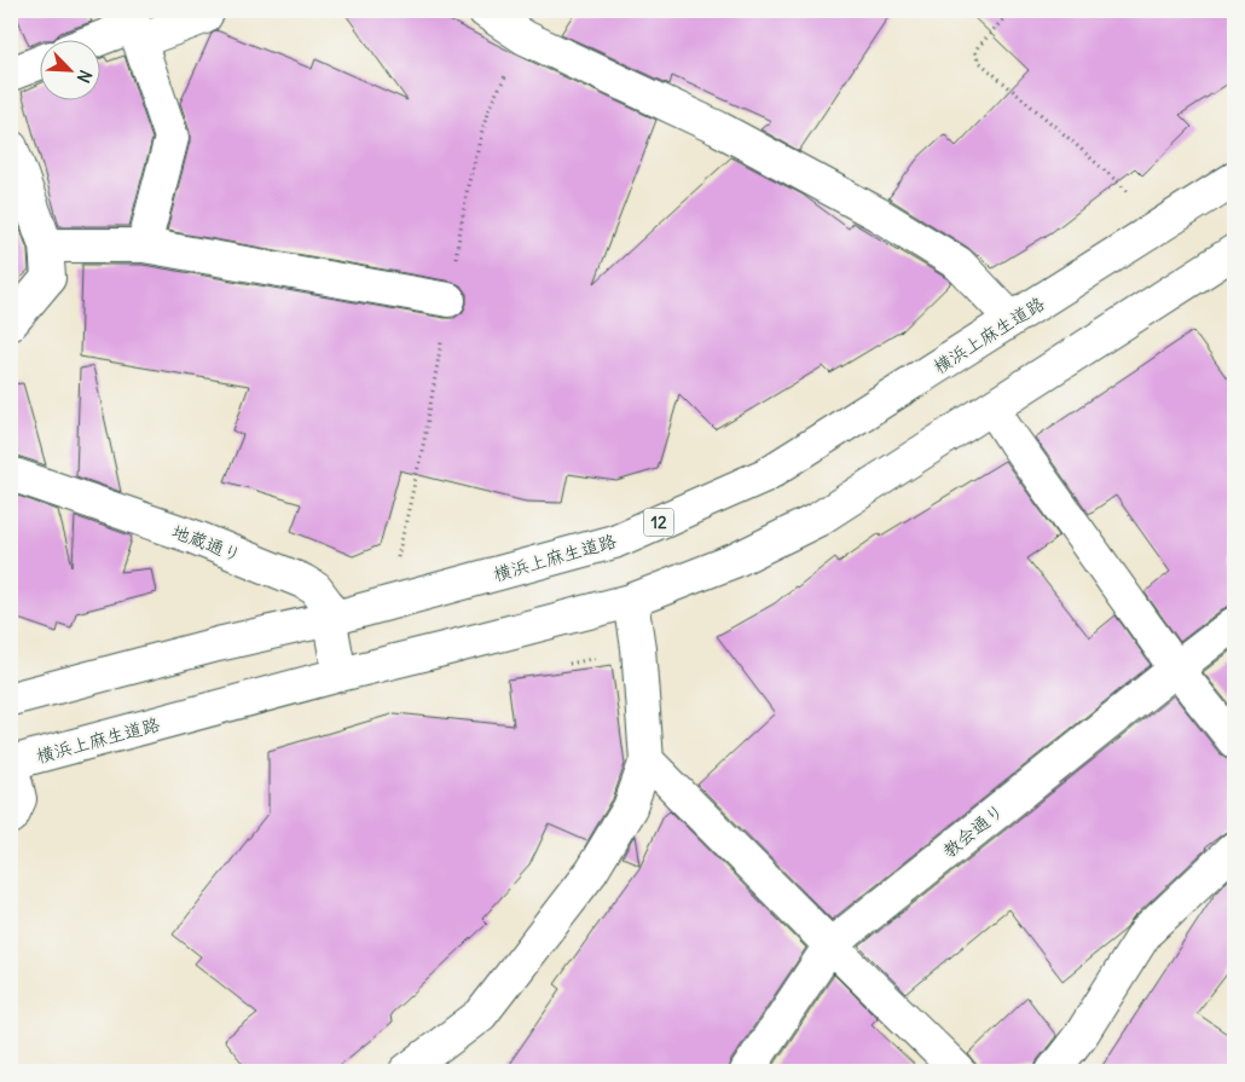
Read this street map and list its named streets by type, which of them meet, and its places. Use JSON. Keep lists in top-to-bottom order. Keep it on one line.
{"streets":{"street":["横浜上麻生道路","12","地蔵通り","教会通り"]},"crossings":[["横浜上麻生道路","地蔵通り"]],"north":"bottom right"}
